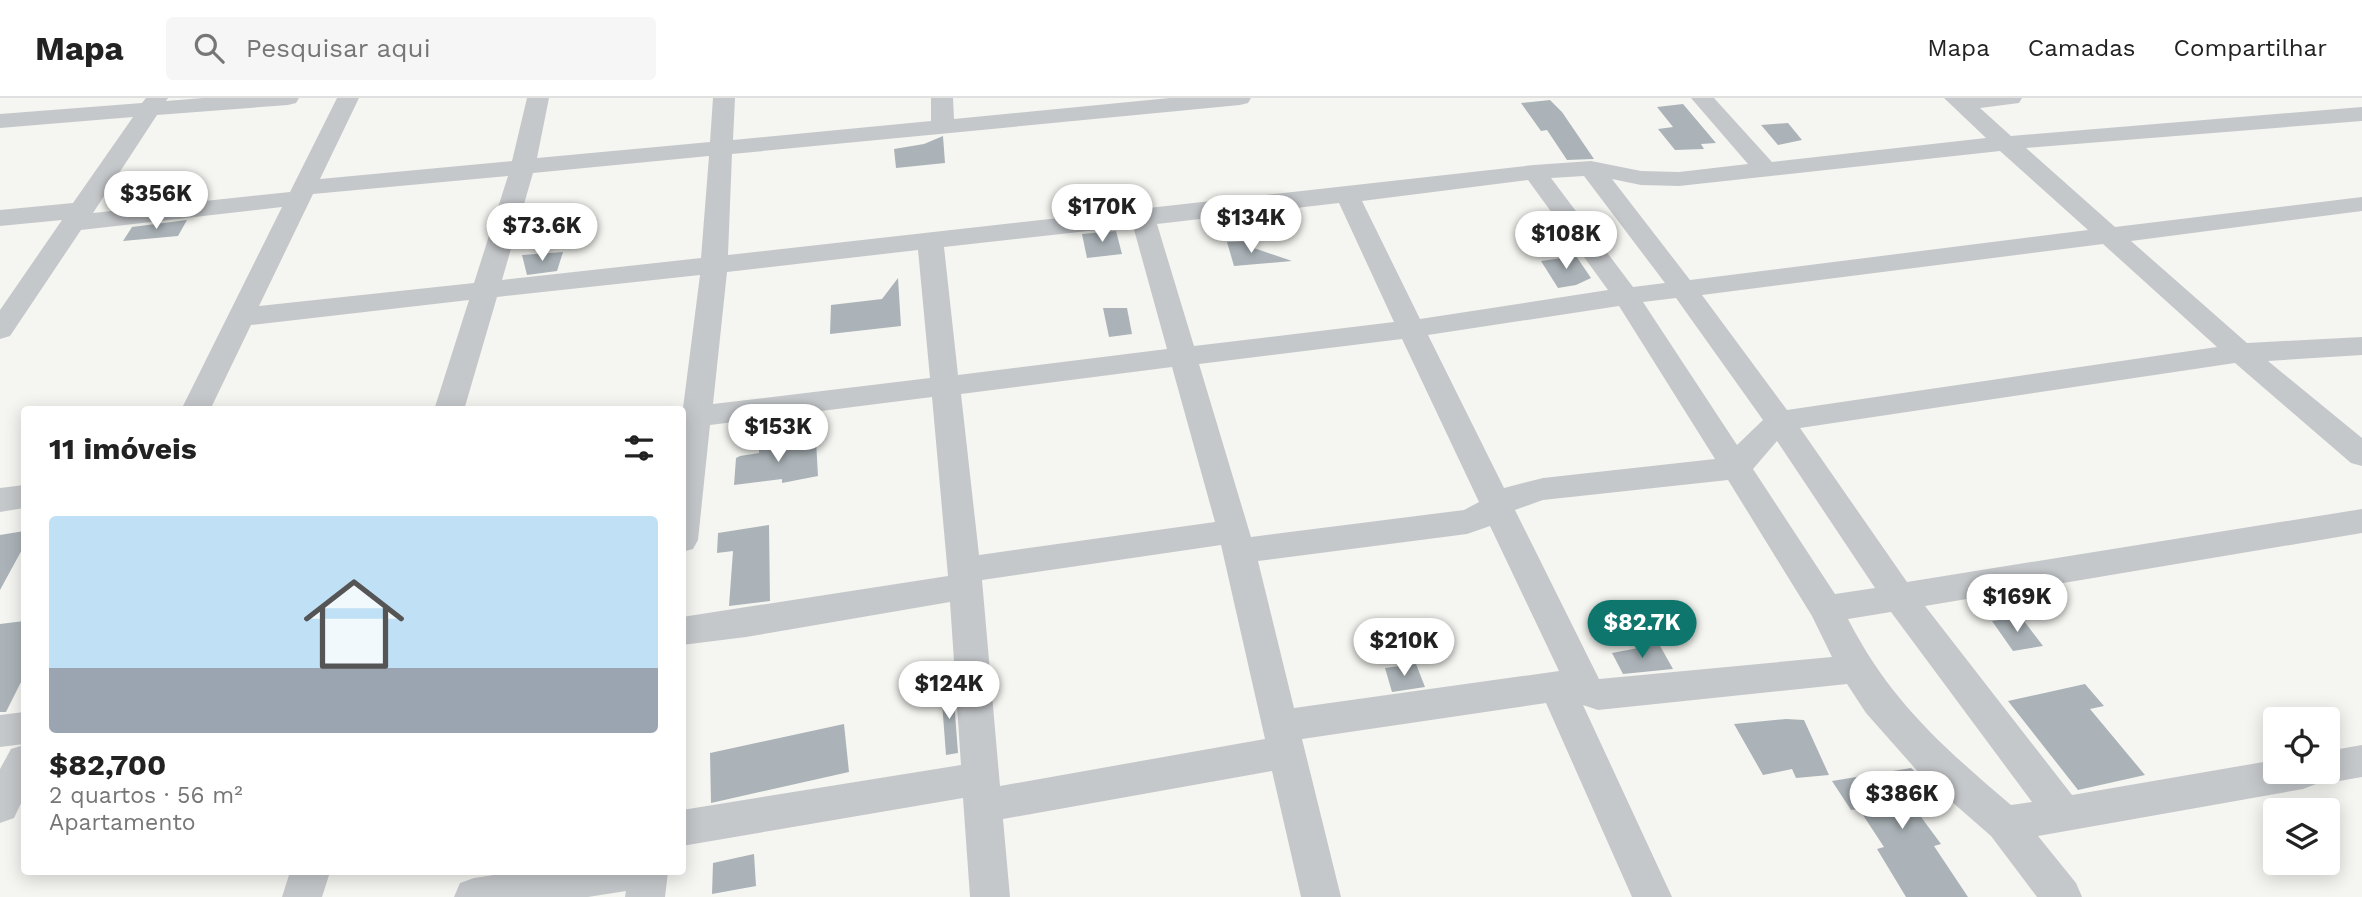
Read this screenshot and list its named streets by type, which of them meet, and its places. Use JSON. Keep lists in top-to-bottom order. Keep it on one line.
{"page":{"header":"Mapa","search":"Pesquisar aqui","nav":["Mapa","Camadas","Compartilhar"],"price":["$356K","$170K","$134K","$73.6K","$108K","$153K","$169K","$82.7K","$210K","$124K","$386K"],"heading":"11 imóveis","list":[{"name":"$82,700","note":"2 quartos · 56 m² · Apartamento"}]}}
